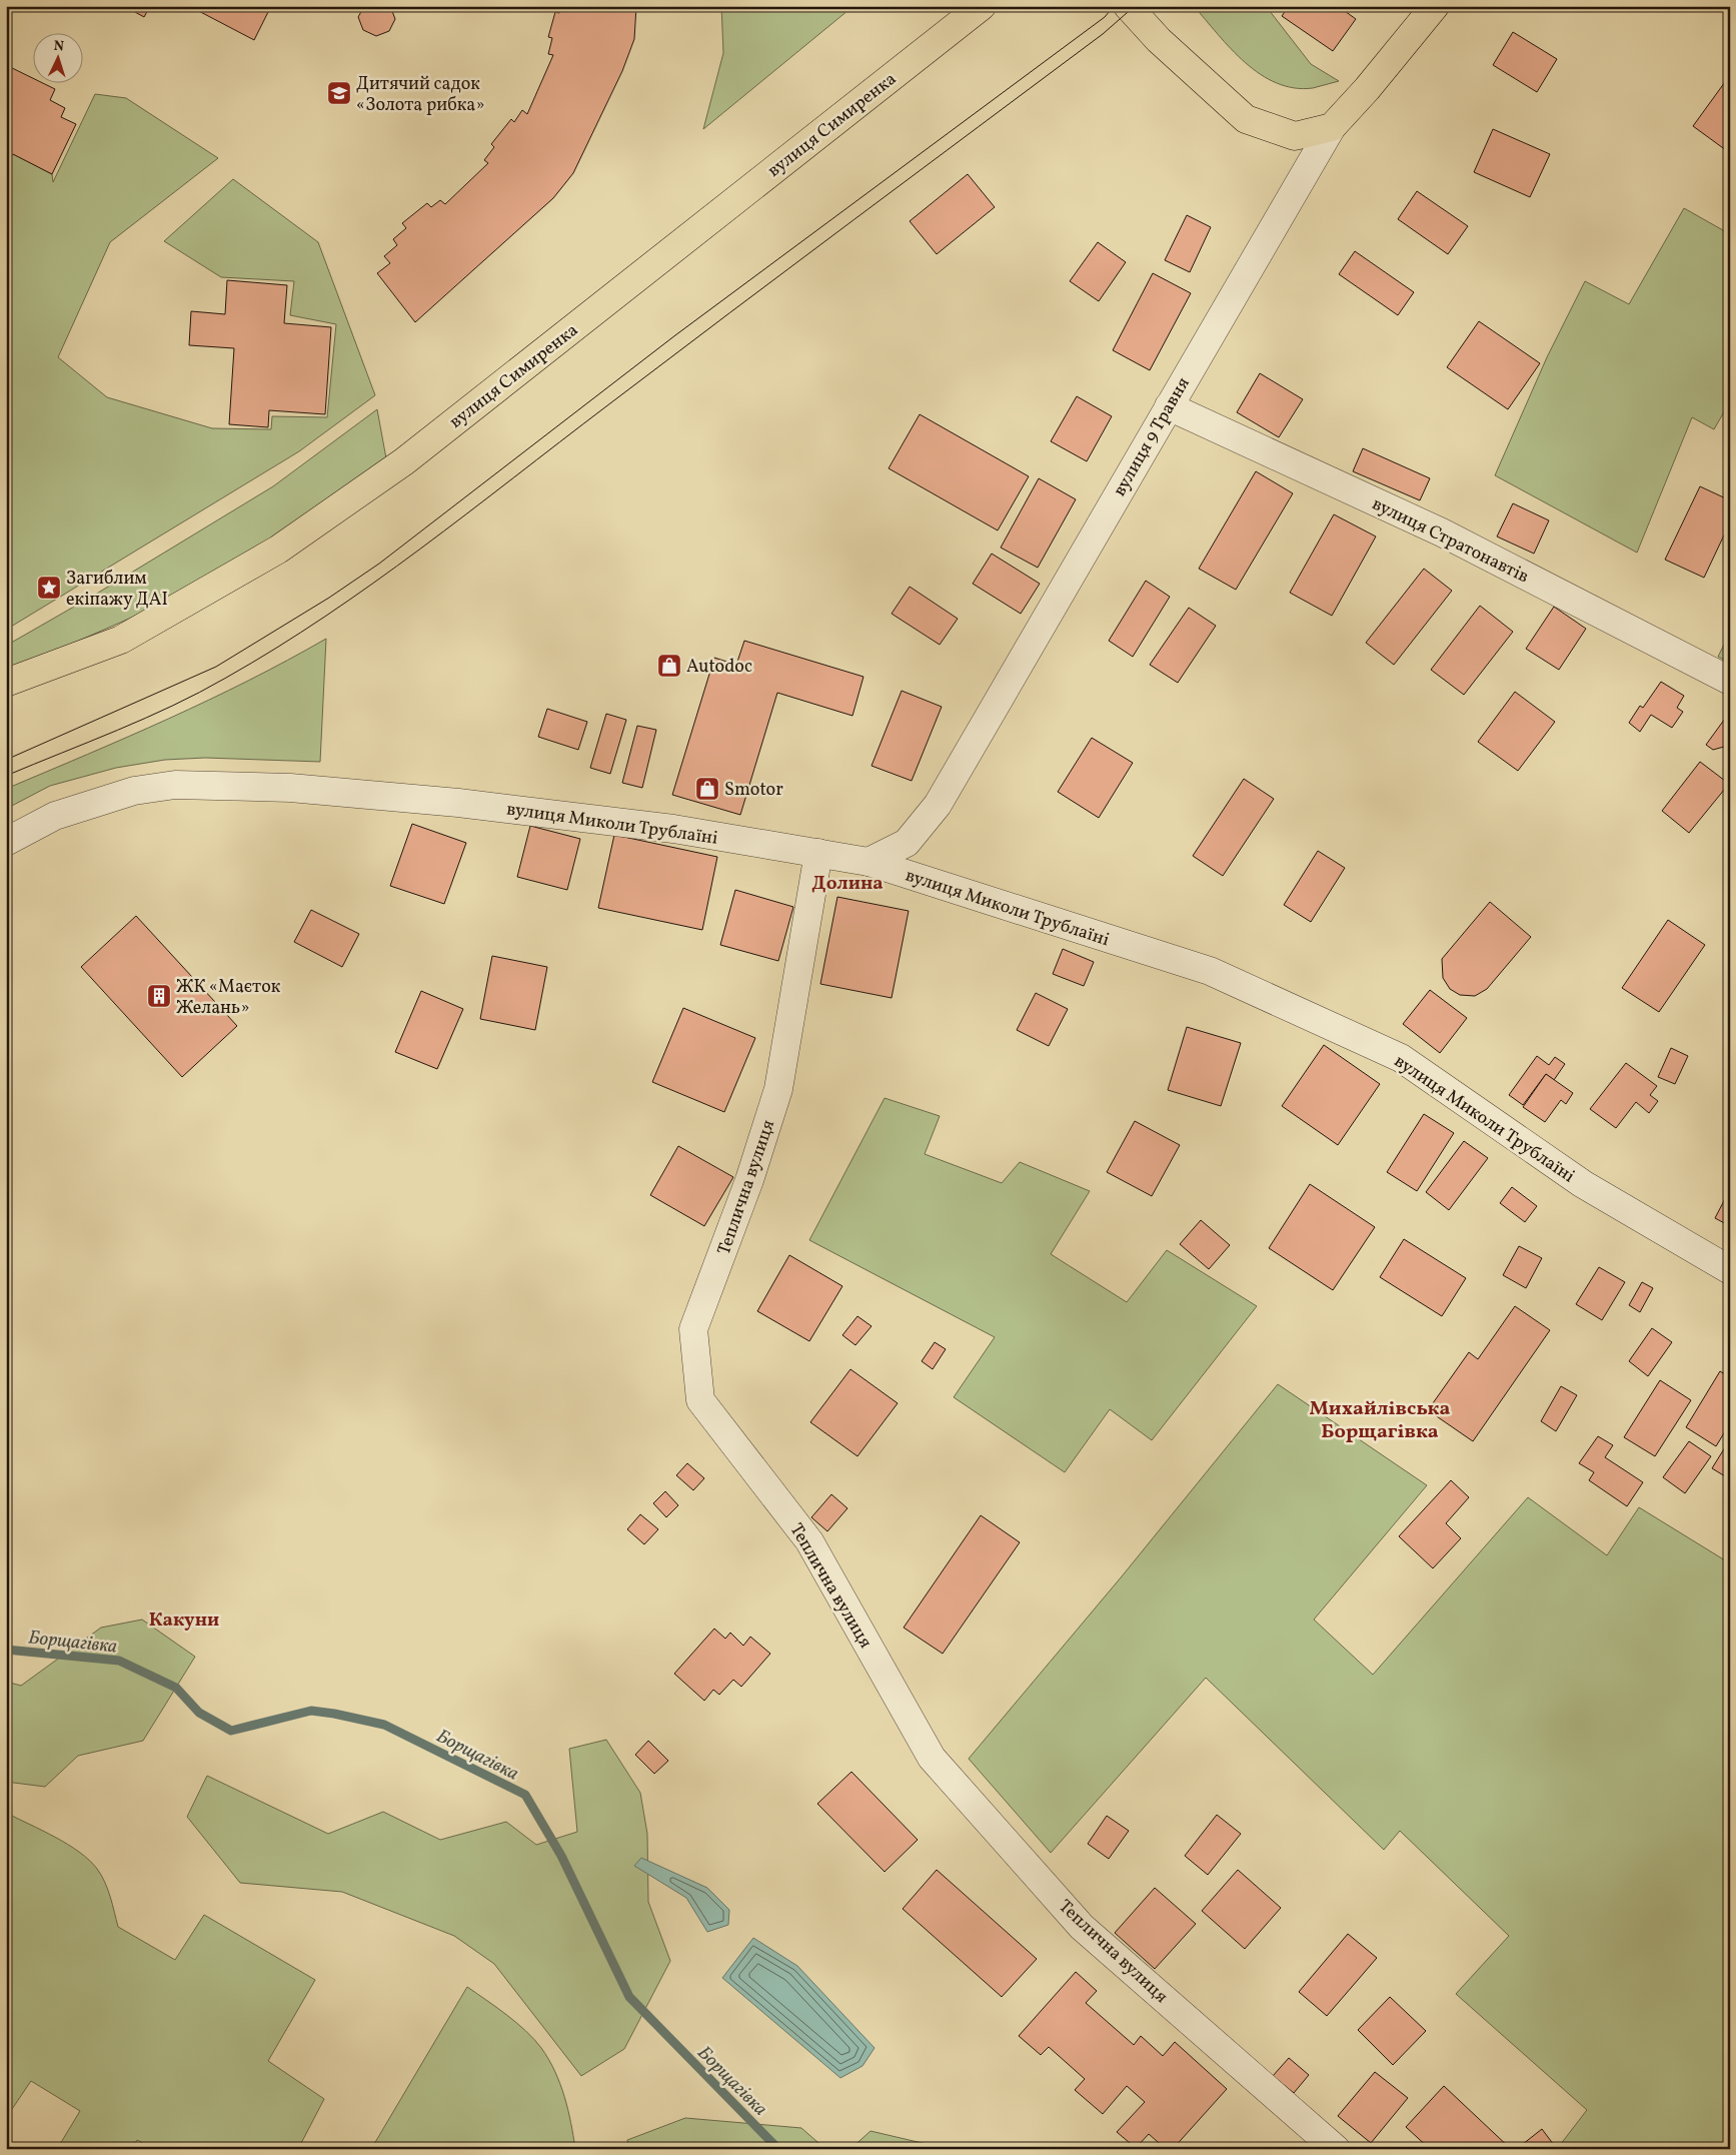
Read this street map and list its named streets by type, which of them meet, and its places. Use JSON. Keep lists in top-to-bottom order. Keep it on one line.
{"streets":{"main road":["вулиця Симиренка","вулиця 9 Травня"],"street":["вулиця Стратонавтів","вулиця Миколи Трублаїні","Теплична вулиця"]},"crossings":[["вулиця 9 Травня","вулиця Стратонавтів"],["вулиця 9 Травня","вулиця Миколи Трублаїні"],["вулиця Миколи Трублаїні","Теплична вулиця"]],"districts":["Долина","Михайлівська Борщагівка","Какуни"],"water":["Борщагівка"],"places":{"school or university":["Дитячий садок «Золота рибка»"],"place":["Загиблим екіпажу ДАІ"],"shop":["Autodoc","Smotor"],"building":["ЖК «Маєток Желань»"]},"north":"top"}
